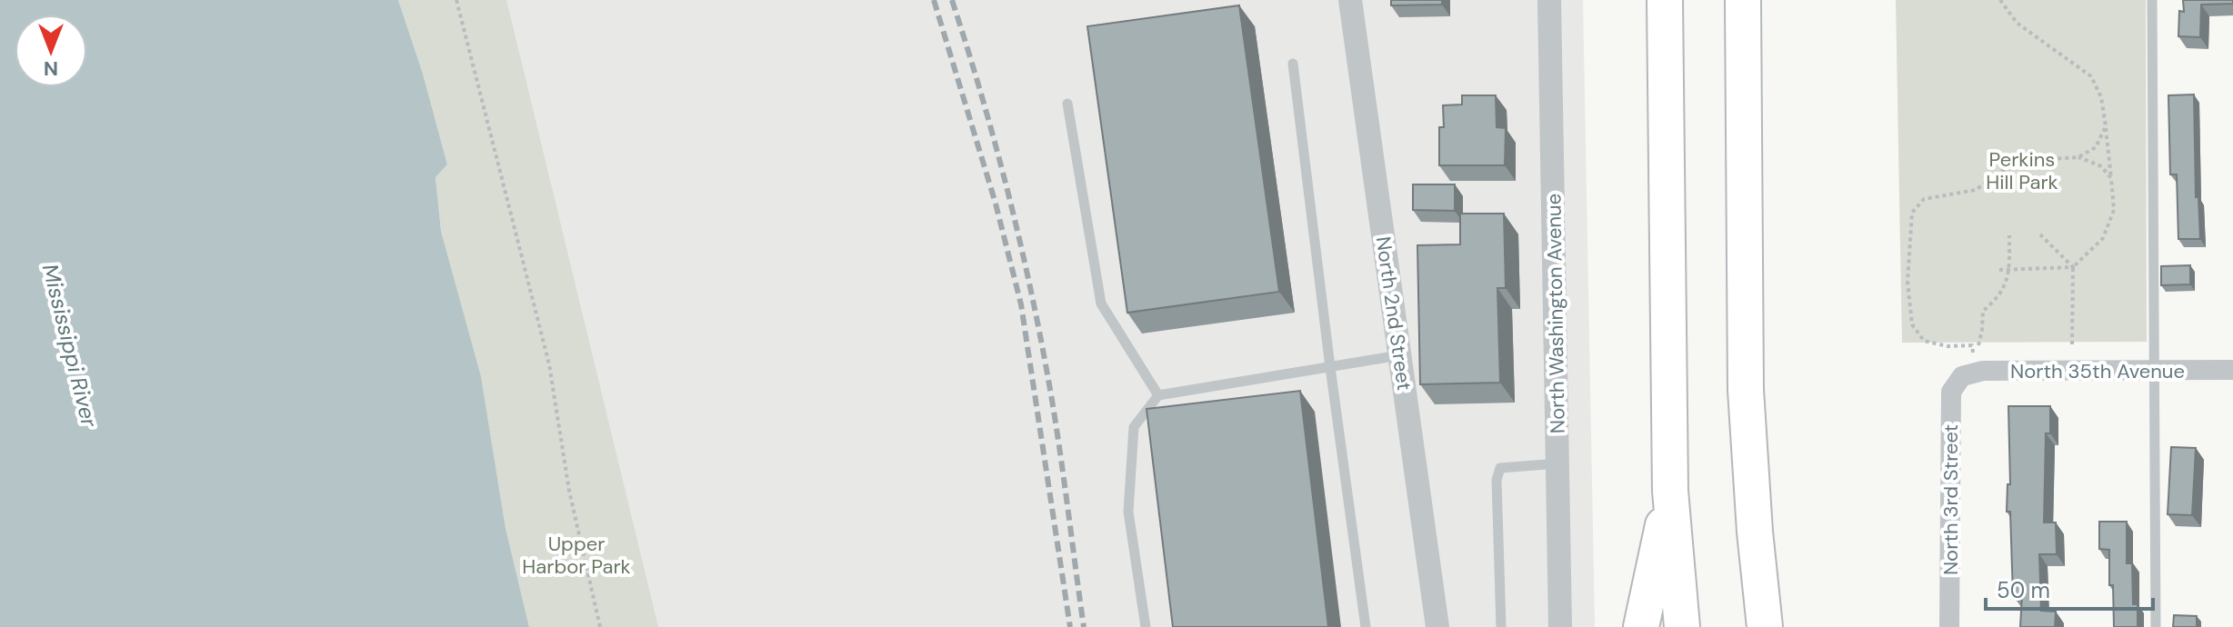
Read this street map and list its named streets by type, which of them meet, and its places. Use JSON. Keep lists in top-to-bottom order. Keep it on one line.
{"streets":{"street":["North 2nd Street","North Washington Avenue","North 35th Avenue","North 3rd Street"]},"crossings":[["North 35th Avenue","North 3rd Street"]],"water":["Mississippi River"],"parks":["Perkins Hill Park","Upper Harbor Park"],"scale_bar":"50 m","north":"bottom"}
